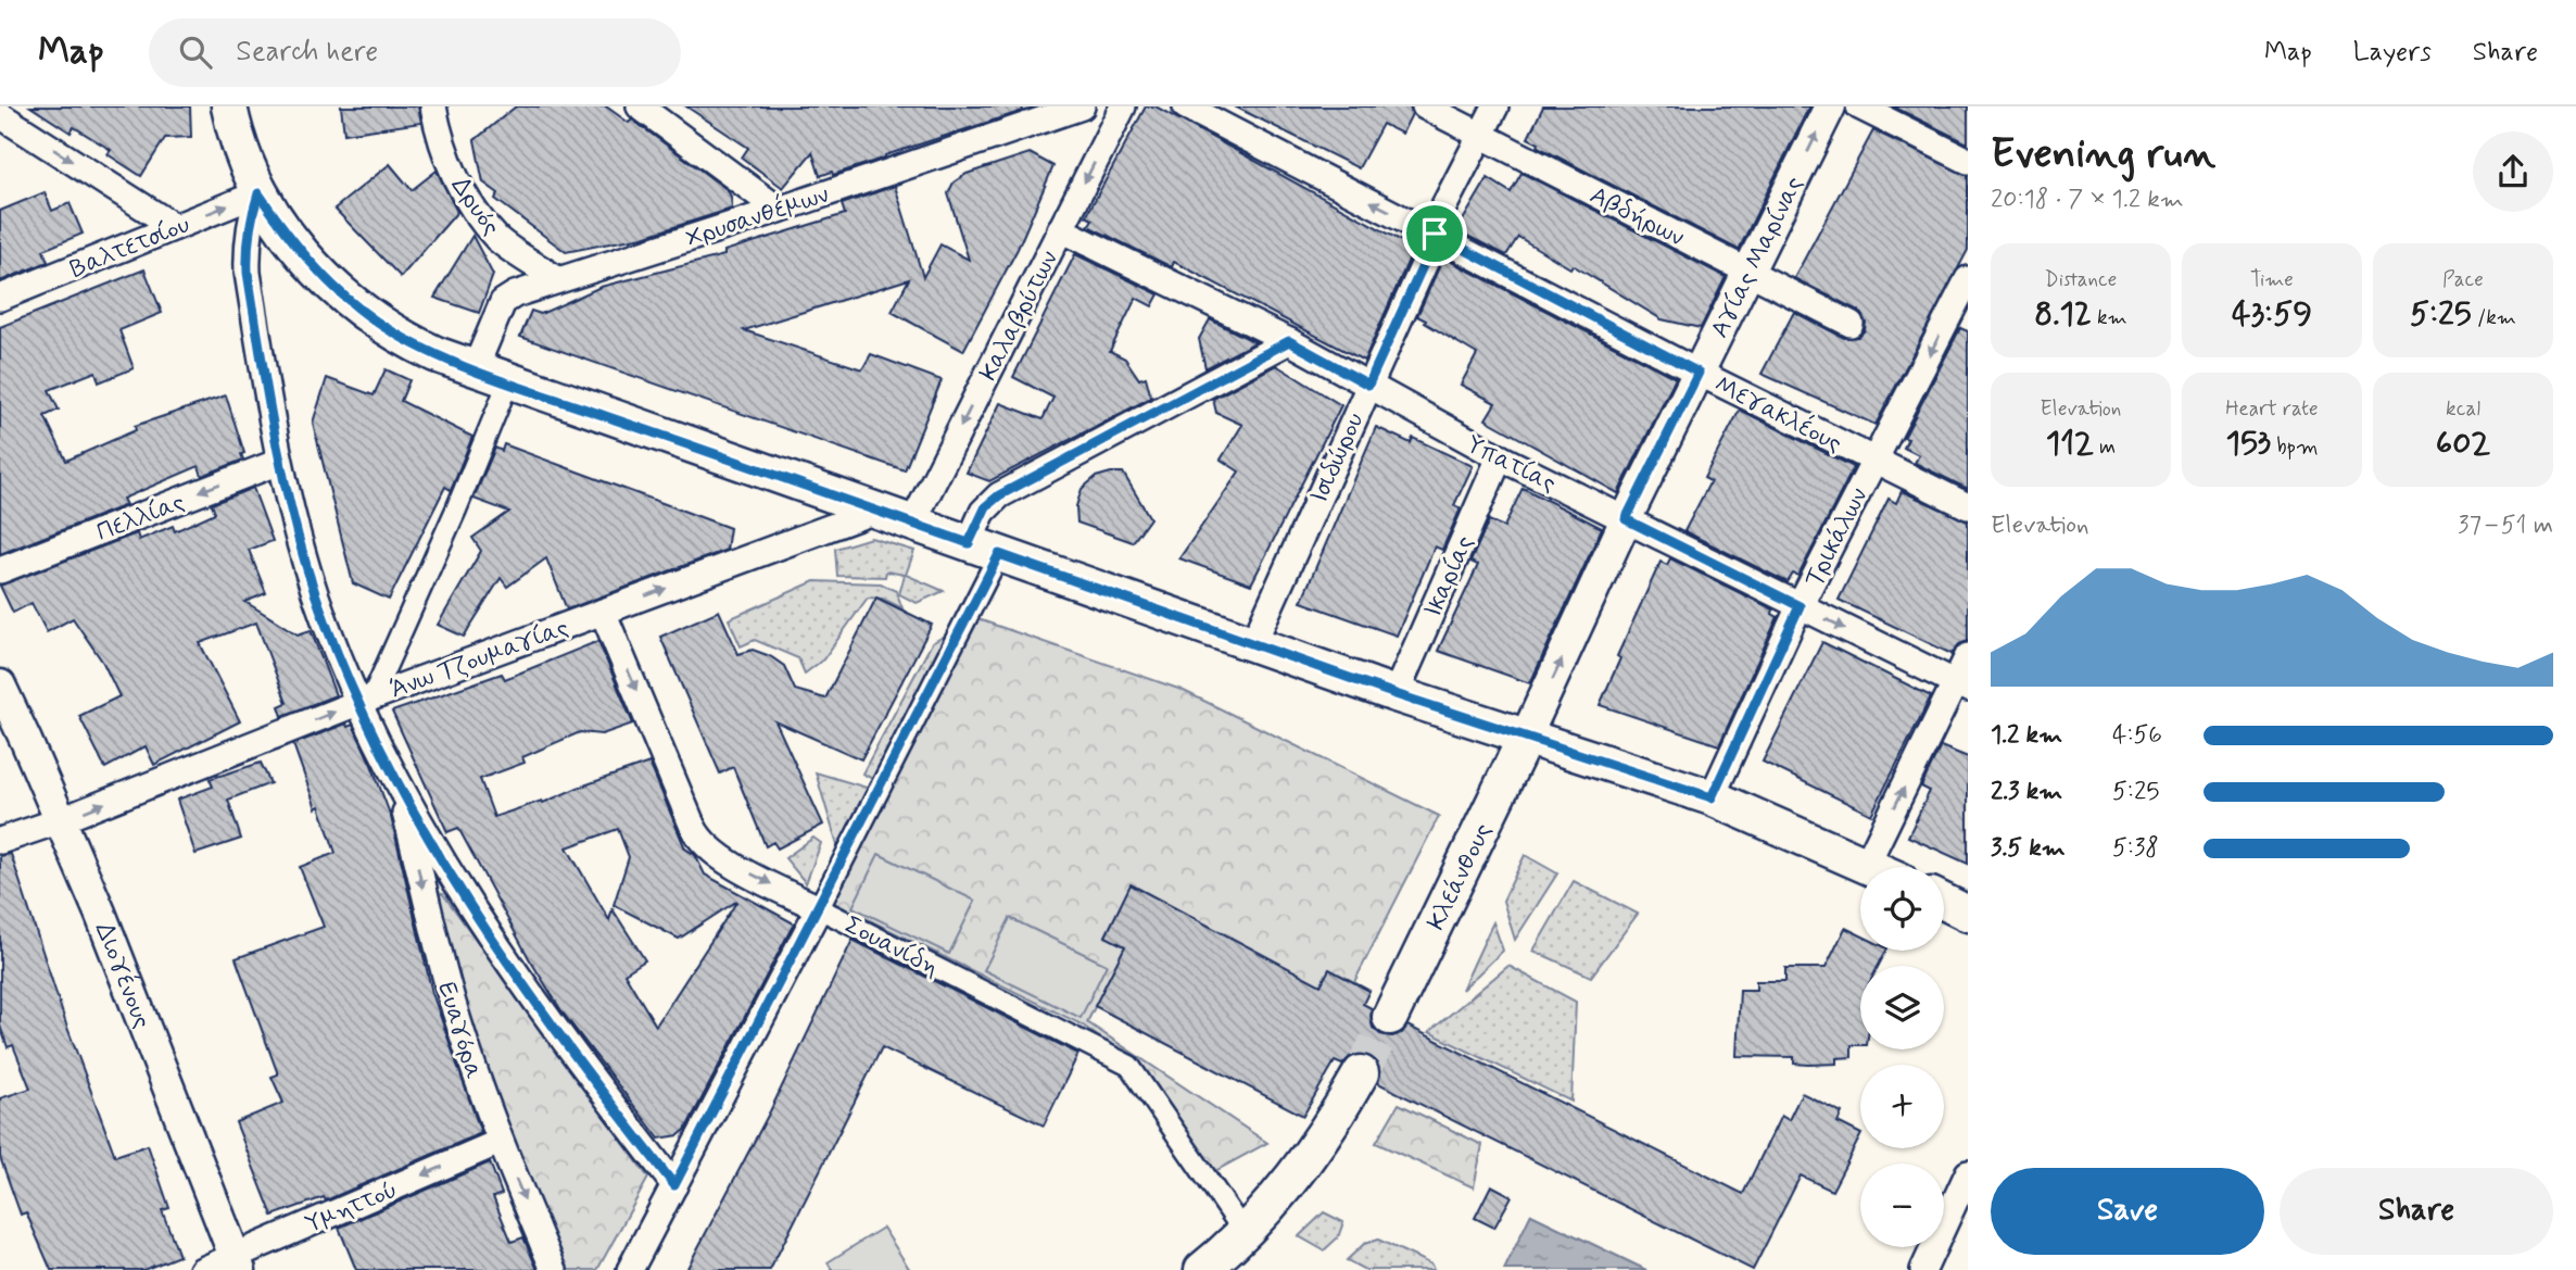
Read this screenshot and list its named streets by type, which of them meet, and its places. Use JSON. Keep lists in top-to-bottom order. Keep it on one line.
{"streets":{"main road":["Κλεάνθους"],"street":["Δρυός","Χρυσανθέμων","Αβδήρων","Βαλτετσίου","Αγίας Μαρίνας","Καλαβρύτων","Μεγακλέους","Ισιδώρου","Υπατίας","Πελλίας","Τρικάλων","Ικαρίας","Άνω Τζουμαγίας","Σουανίδη","Διογένους","Ευαγόρα","Υμηττού"]},"crossings":[["Δρυός","Χρυσανθέμων"],["Αβδήρων","Αγίας Μαρίνας"],["Αβδήρων","Ισιδώρου"],["Βαλτετσίου","Ευαγόρα"],["Αγίας Μαρίνας","Μεγακλέους"],["Αγίας Μαρίνας","Υπατίας"],["Αγίας Μαρίνας","Κλεάνθους"],["Καλαβρύτων","Υπατίας"],["Μεγακλέους","Ισιδώρου"],["Μεγακλέους","Τρικάλων"],["Ισιδώρου","Υπατίας"],["Υπατίας","Τρικάλων"],["Υπατίας","Ικαρίας"],["Πελλίας","Ευαγόρα"],["Άνω Τζουμαγίας","Σουανίδη"],["Άνω Τζουμαγίας","Διογένους"],["Άνω Τζουμαγίας","Ευαγόρα"],["Διογένους","Υμηττού"],["Ευαγόρα","Υμηττού"]],"one_way":["Αγίας Μαρίνας","Καλαβρύτων","Πελλίας","Άνω Τζουμαγίας","Σουανίδη","Υμηττού"],"page":{"header":"Map","search":"Search here","nav":["Map","Layers","Share"],"heading":["Evening run","20:18 · 7 × 1.2 km"],"stats":[["Distance","8.12 km"],["Time","43:59"],["Pace","5:25 /km"],["Elevation","112 m"],["Heart rate","153 bpm"],["kcal","602"]],"chart":["Elevation","37–51 m"],"list":[{"name":"1.2 km","note":"4:56"},{"name":"2.3 km","note":"5:25"},{"name":"3.5 km","note":"5:38"}],"map_buttons":["+","−"],"buttons":["Save","Share"]}}
